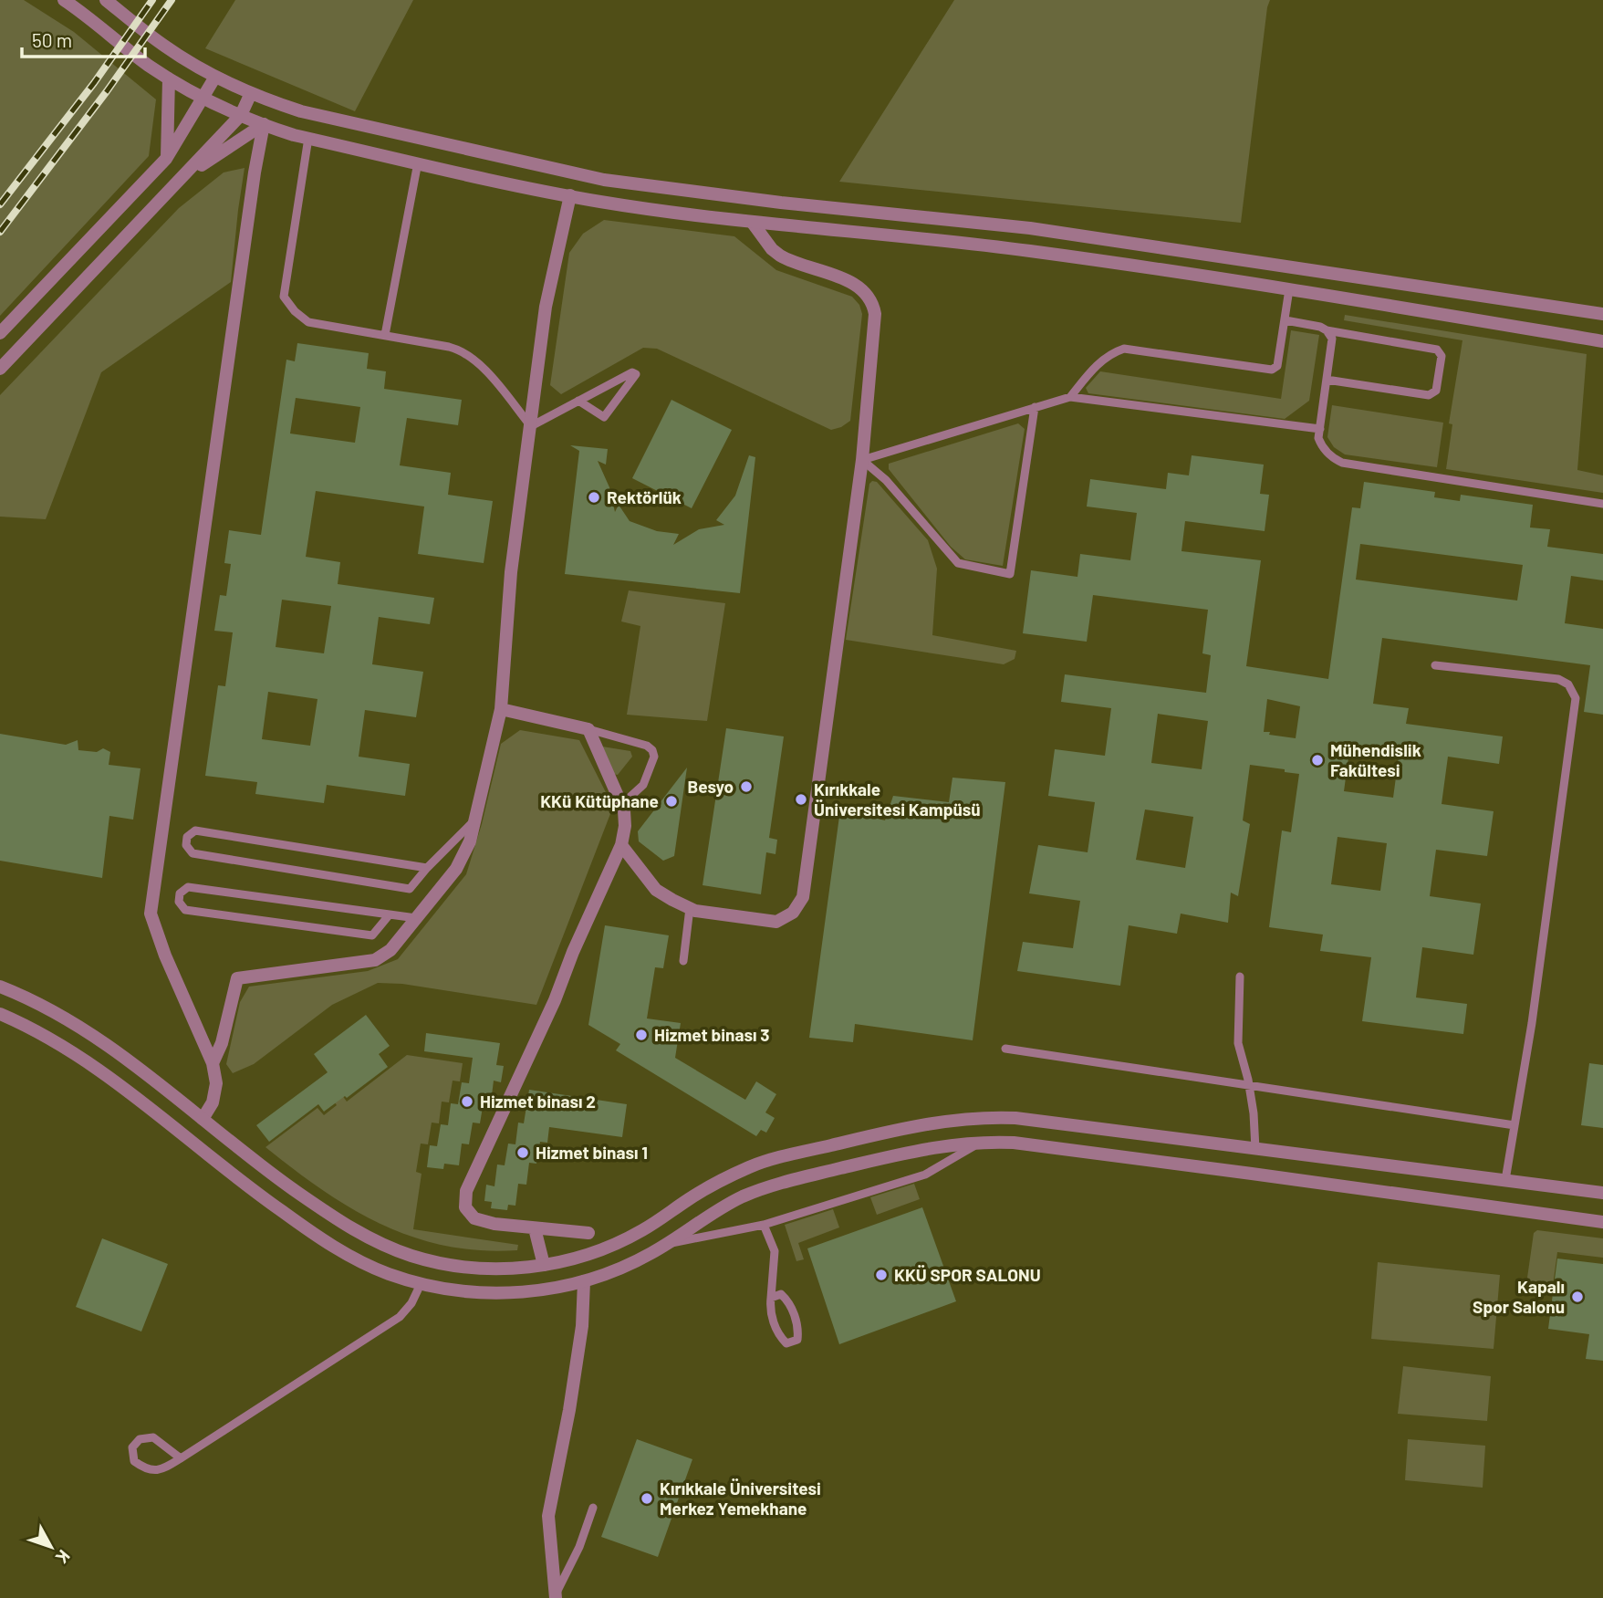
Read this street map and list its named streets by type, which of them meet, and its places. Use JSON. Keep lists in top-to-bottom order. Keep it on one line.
{"places":["Rektörlük","Mühendislik Fakültesi","Besyo","Kırıkkale Üniversitesi Kampüsü","KKü Kütüphane","Hizmet binası 3","Hizmet binası 2","Hizmet binası 1","KKÜ SPOR SALONU","Kapalı Spor Salonu","Kırıkkale Üniversitesi Merkez Yemekhane"],"scale_bar":"50 m","north":"bottom right"}
